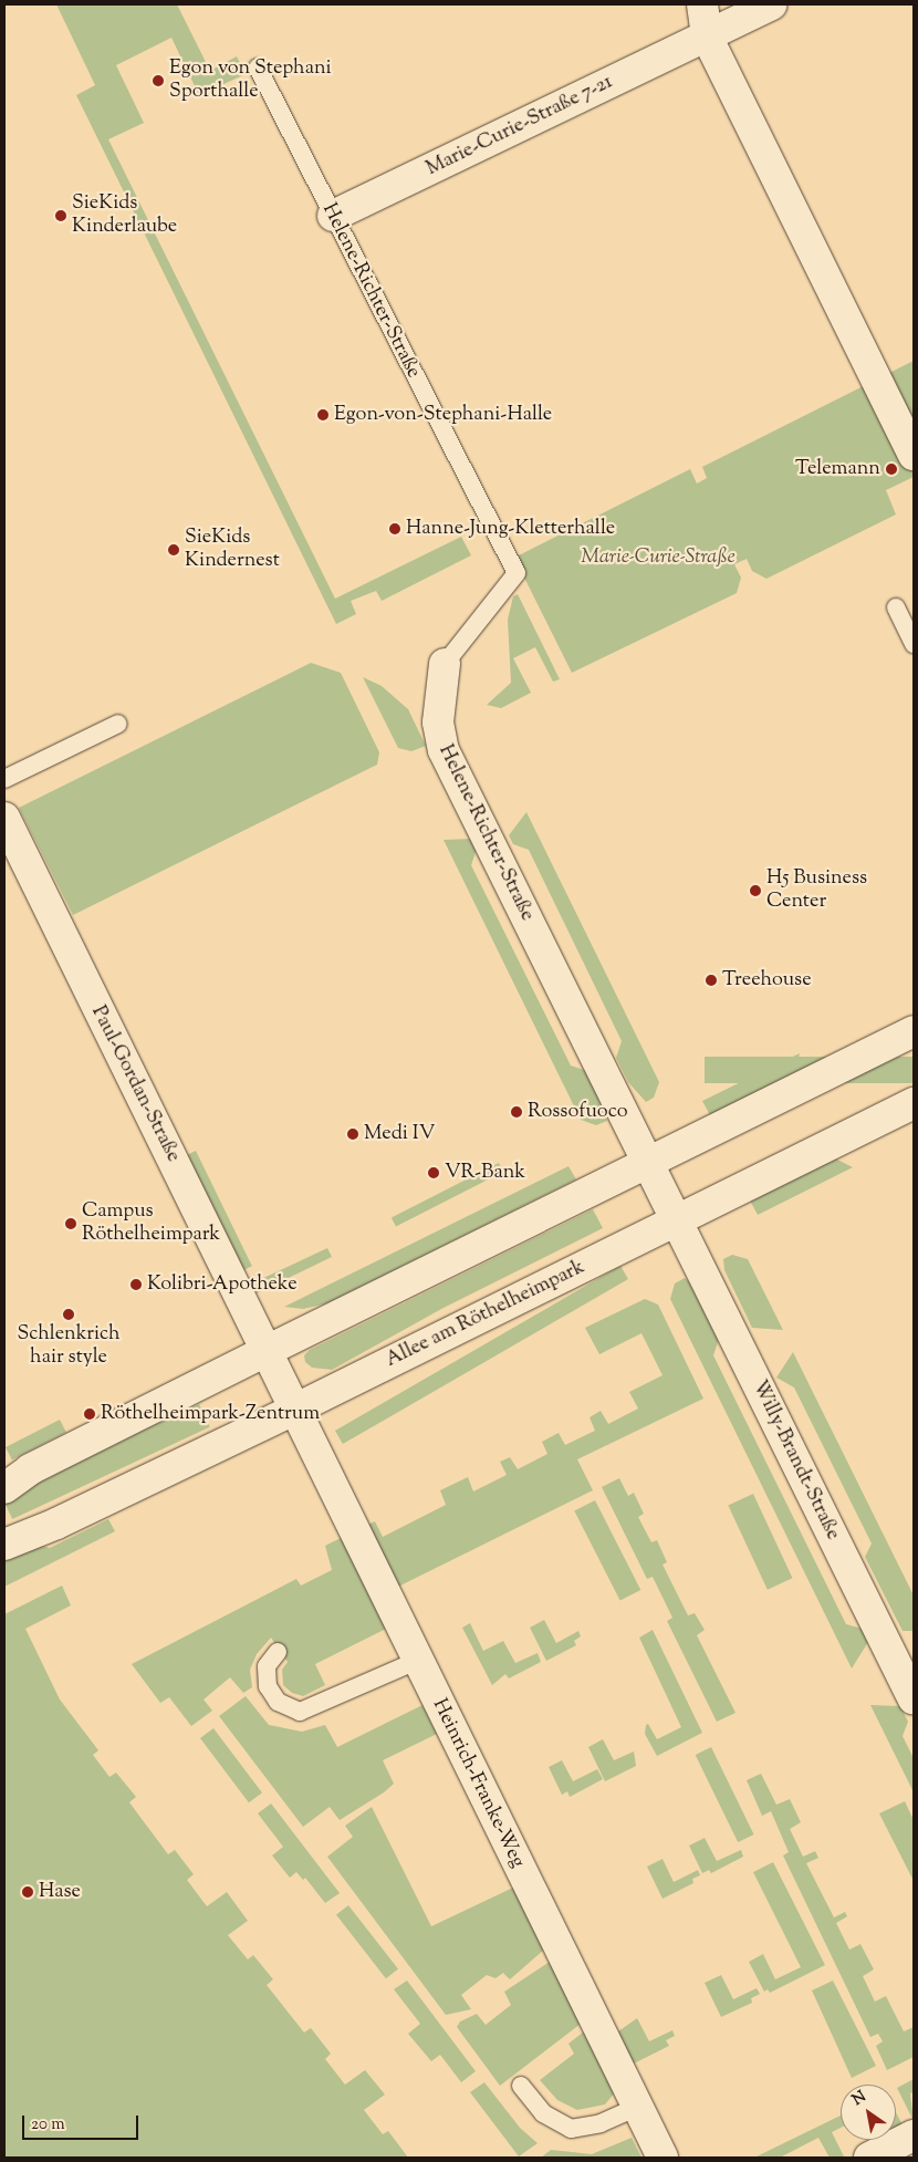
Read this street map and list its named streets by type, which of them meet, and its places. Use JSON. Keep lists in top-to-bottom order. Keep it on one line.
{"streets":{"street":["Marie-Curie-Straße 7-21","Helene-Richter-Straße","Paul-Gordan-Straße","Allee am Röthelheimpark","Willy-Brandt-Straße","Heinrich-Franke-Weg"]},"crossings":[["Marie-Curie-Straße 7-21","Helene-Richter-Straße"],["Allee am Röthelheimpark","Willy-Brandt-Straße"],["Allee am Röthelheimpark","Heinrich-Franke-Weg"]],"parks":["Marie-Curie-Straße"],"places":["Egon von Stephani Sporthalle","SieKids Kinderlaube","Egon-von-Stephani-Halle","Telemann","Hanne-Jung-Kletterhalle","SieKids Kindernest","H5 Business Center","Treehouse","Rossofuoco","Medi IV","VR-Bank","Campus Röthelheimpark","Kolibri-Apotheke","Schlenkrich hair style","Röthelheimpark-Zentrum","Hase"],"scale_bar":"20 m","north":"top left"}
